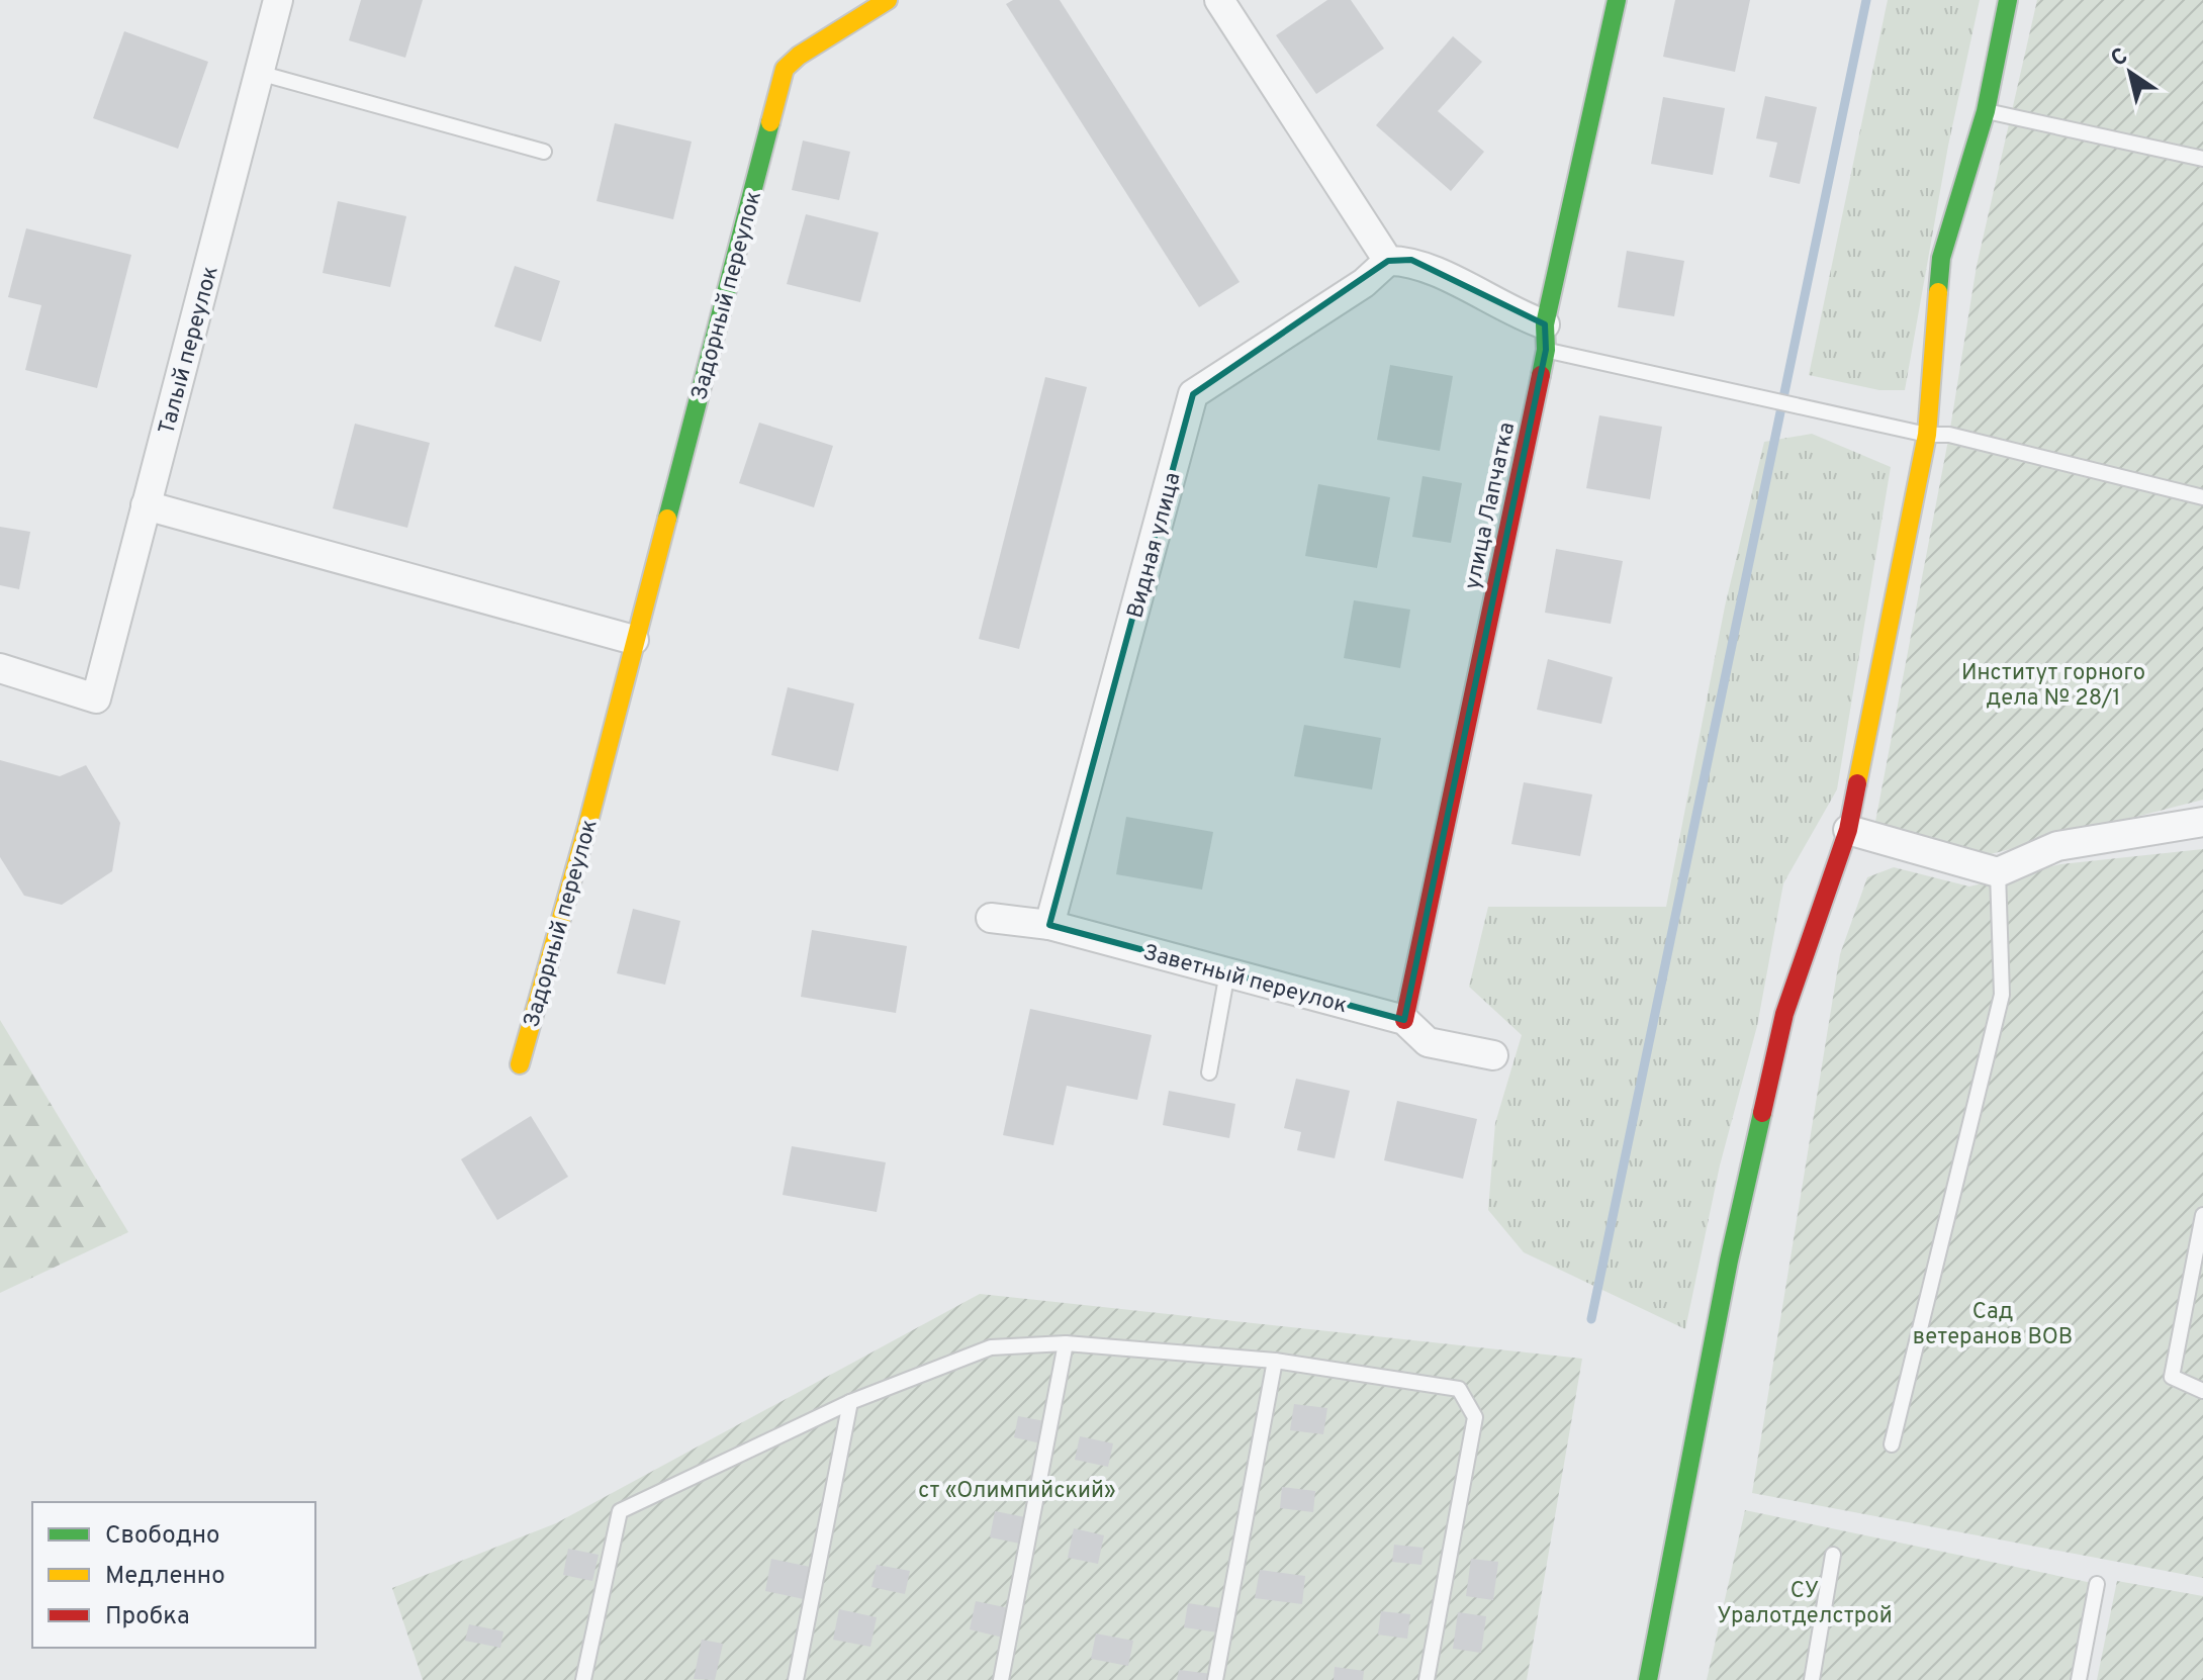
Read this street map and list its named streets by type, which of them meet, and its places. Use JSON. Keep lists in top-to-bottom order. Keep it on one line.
{"streets":{"street":["Задорный переулок","Талый переулок","улица Лапчатка","Видная улица","Заветный переулок"]},"crossings":[["улица Лапчатка","Заветный переулок"],["Видная улица","Заветный переулок"]],"parks":["Институт горного дела № 28/1","Сад ветеранов ВОВ","ст «Олимпийский»","СУ Уралотделстрой"],"legend":["Свободно","Медленно","Пробка"],"north":"top left"}
